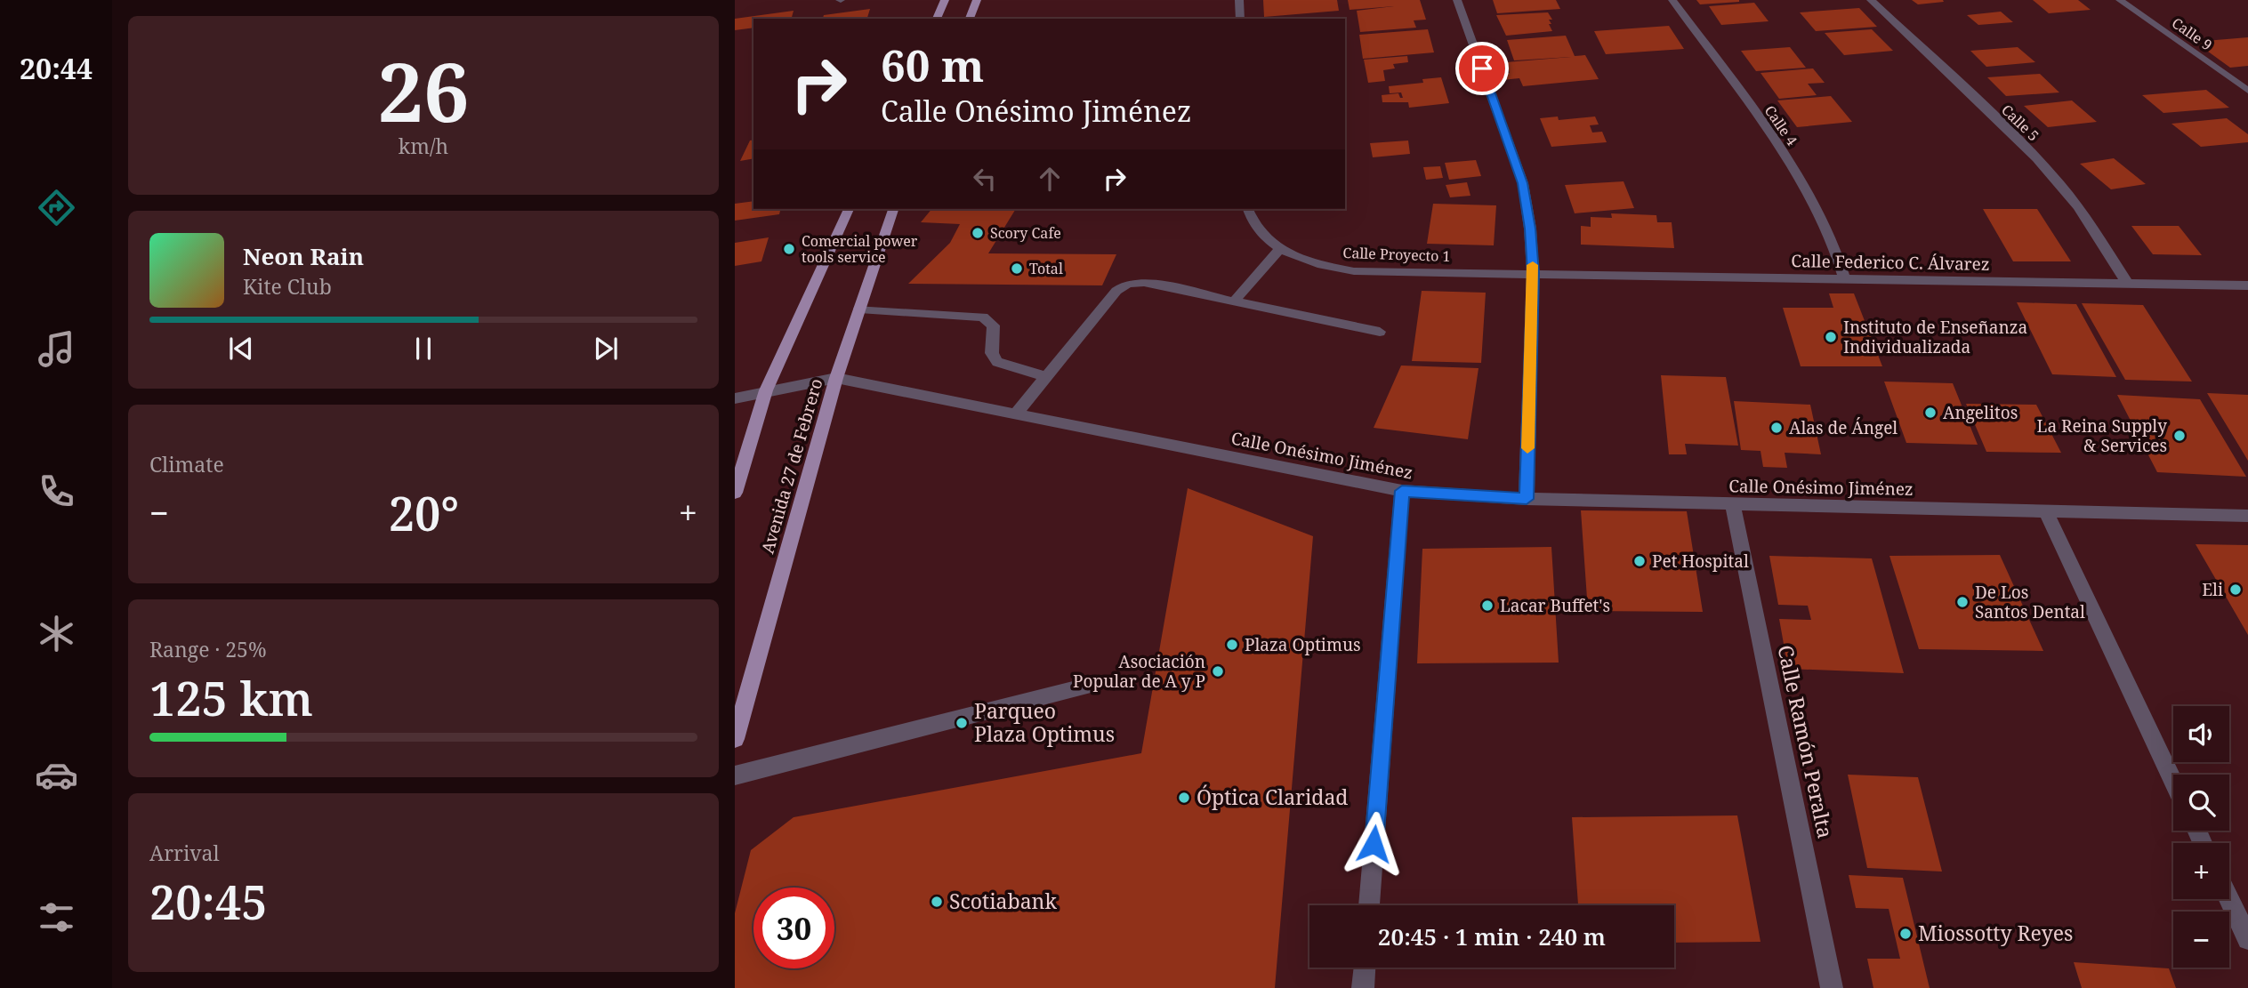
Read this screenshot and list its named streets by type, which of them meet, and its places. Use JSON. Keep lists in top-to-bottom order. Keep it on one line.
{"streets":{"main road":["Avenida 27 de Febrero"],"street":["Calle 9","Calle 5","Calle 4","Calle Proyecto 1","Calle Federico C. Álvarez","Calle Onésimo Jiménez","Calle Ramón Peralta"]},"crossings":[["Calle 5","Calle Federico C. Álvarez"],["Calle 4","Calle Federico C. Álvarez"],["Calle Proyecto 1","Calle Federico C. Álvarez"],["Calle Onésimo Jiménez","Avenida 27 de Febrero"],["Calle Onésimo Jiménez","Calle Ramón Peralta"]],"places":["Scory Cafe","Comercial power tools service","Total","Instituto de Enseñanza Individualizada","Angelitos","Alas de Ángel","La Reina Supply & Services","Pet Hospital","Eli","De Los Santos Dental","Lacar Buffet's","Plaza Optimus","Asociación Popular de A y P","Parqueo Plaza Optimus","Óptica Claridad","Scotiabank","Miossotty Reyes"],"page":{"tabs":"20:44","tile":[["26","km/h"],"Climate",["Range · 25%","125 km"],["Arrival","20:45"]],"turn":["60 m","Calle Onésimo Jiménez"],"song":["Neon Rain","Kite Club"],"heat":["−","20°","+"],"map_buttons":["+","−"],"limit":"30","trip":"20:45 · 1 min · 240 m"}}
